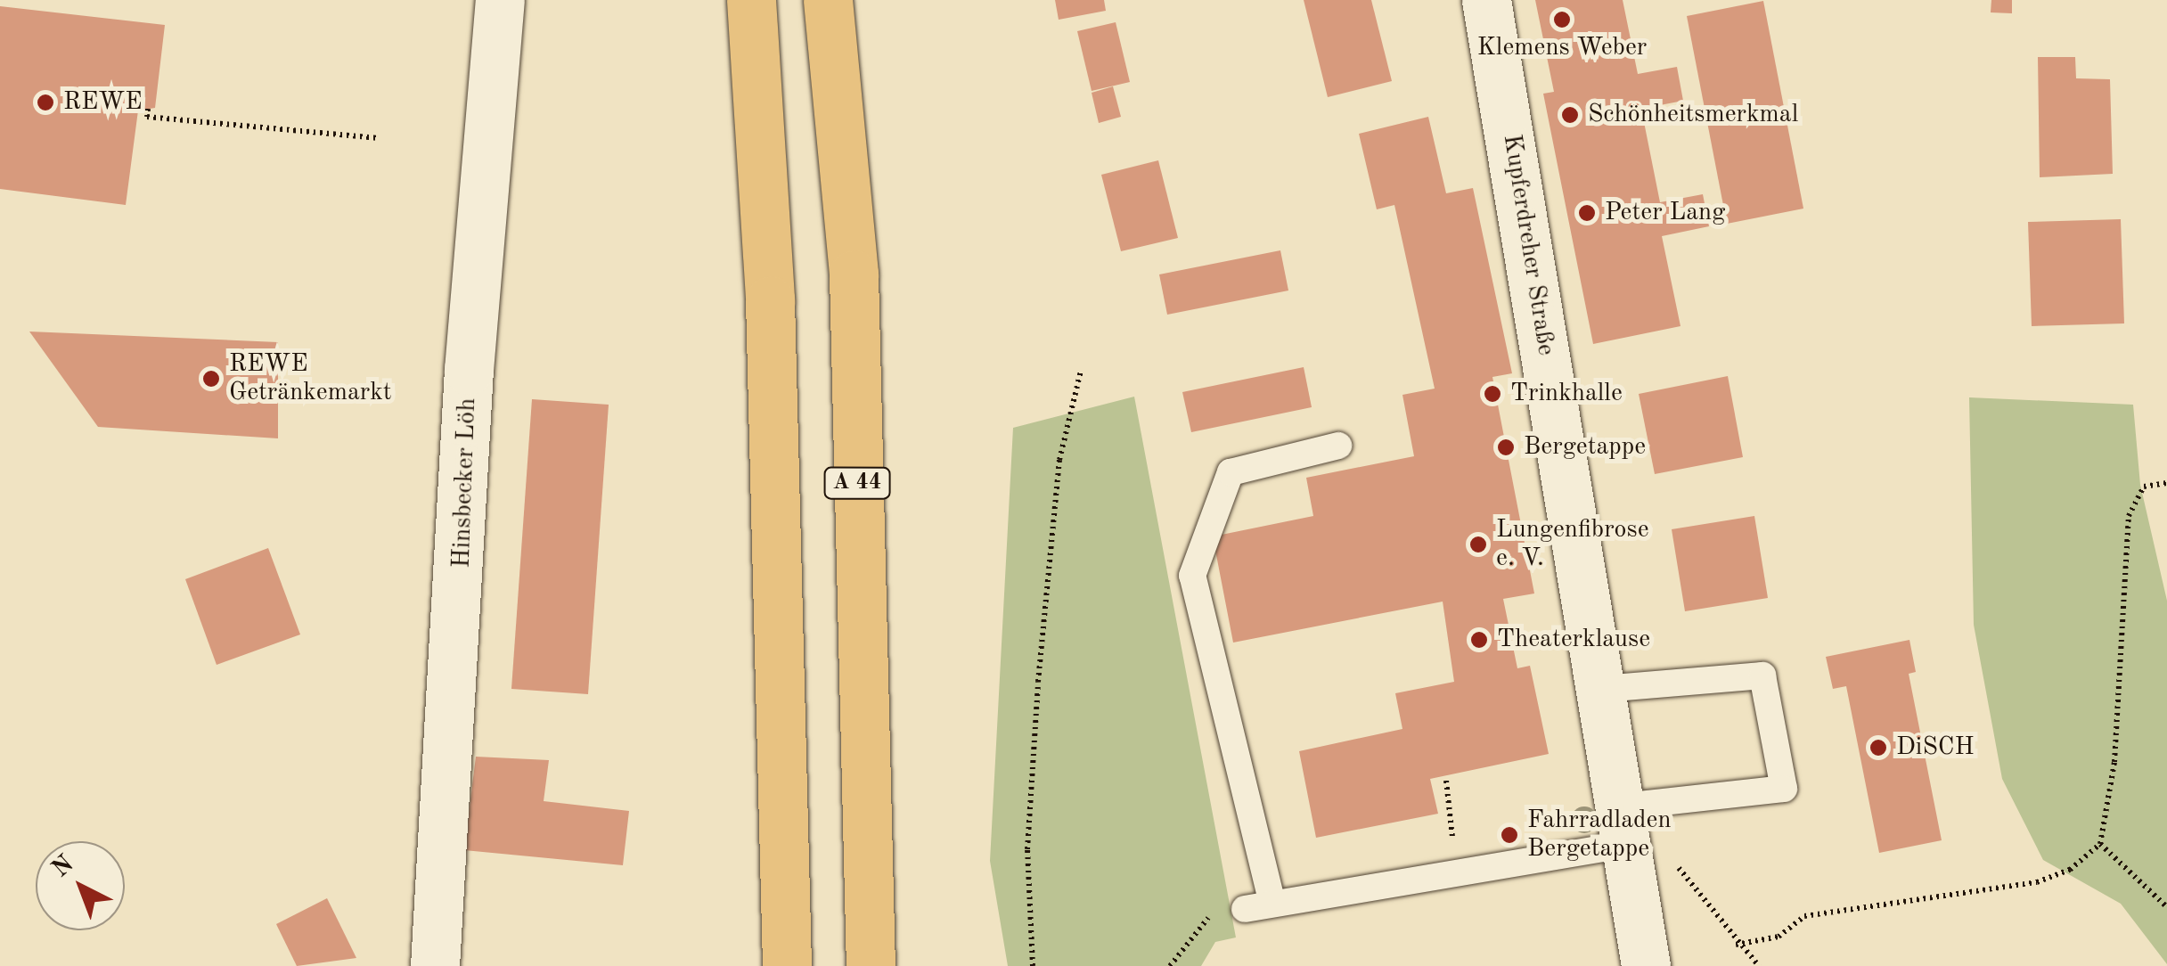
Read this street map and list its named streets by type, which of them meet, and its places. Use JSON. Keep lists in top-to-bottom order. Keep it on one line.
{"streets":{"highway":["A 44"],"street":["Kupferdreher Straße","Hinsbecker Löh"]},"places":["Klemens Weber","REWE","Schönheitsmerkmal","Peter Lang","REWE Getränkemarkt","Trinkhalle","Bergetappe","Lungenfibrose e. V.","Theaterklause","DiSCH","Fahrradladen Bergetappe"],"north":"top left"}
